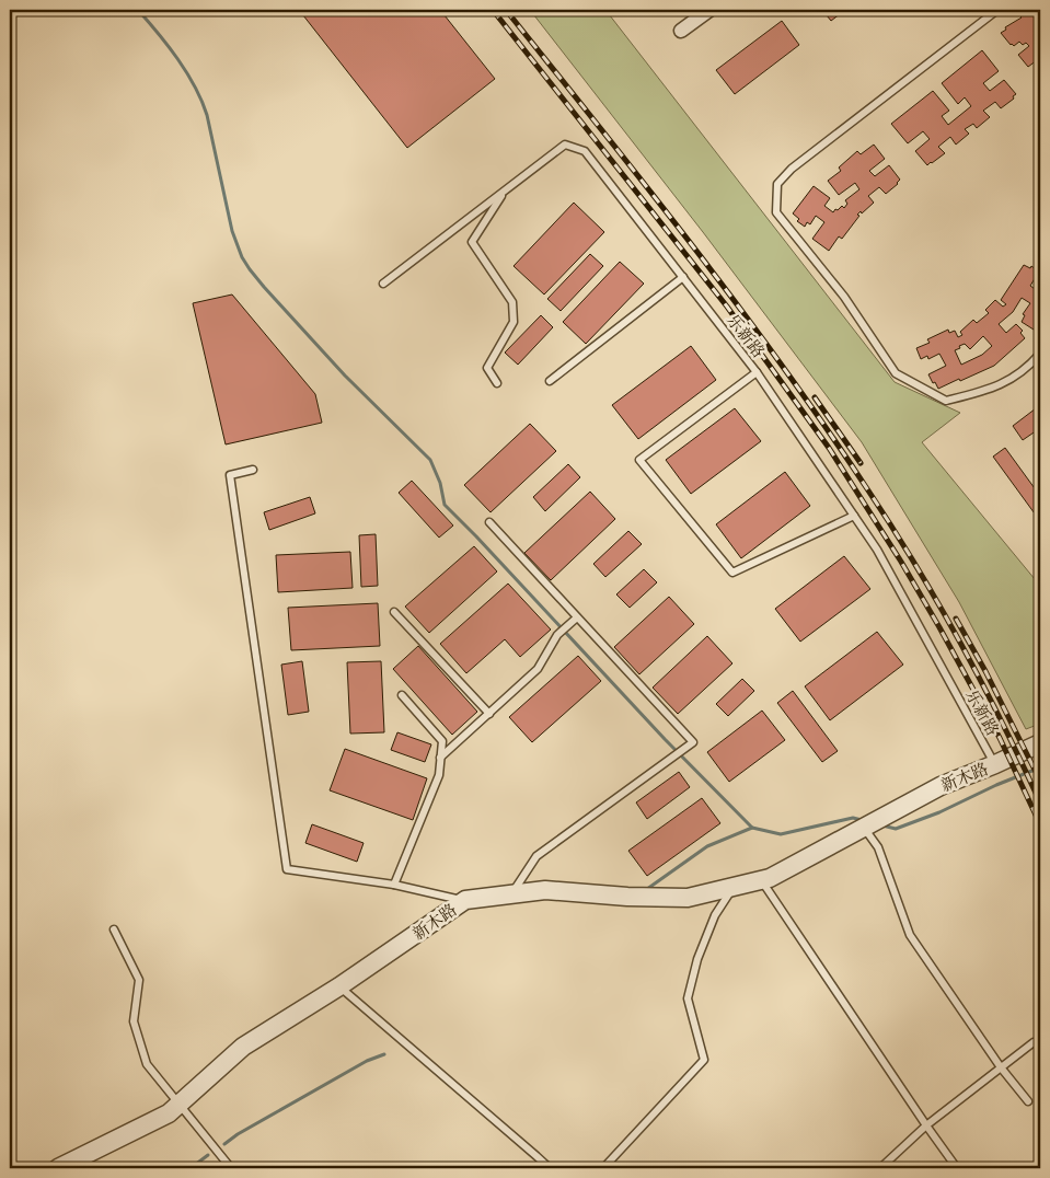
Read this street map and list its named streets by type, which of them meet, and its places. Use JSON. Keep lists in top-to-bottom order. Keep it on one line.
{"streets":{"street":["新木路"],"lane":["乐新路"]},"crossings":[["乐新路","新木路"]]}
